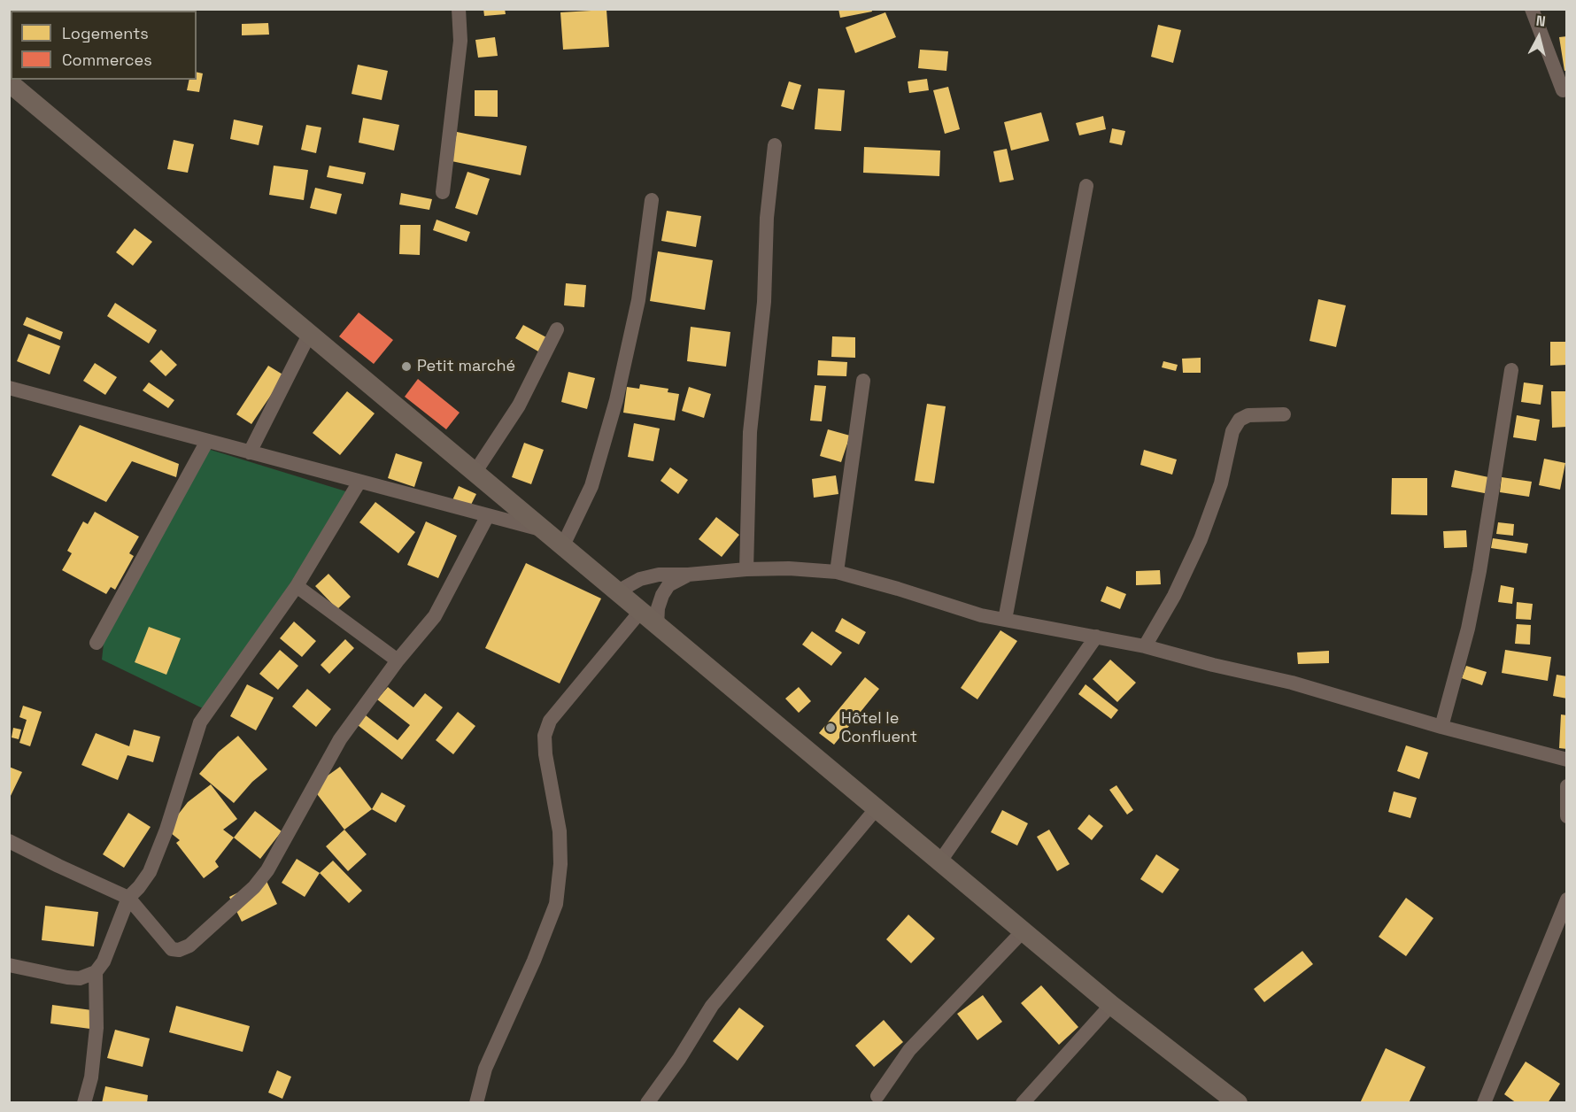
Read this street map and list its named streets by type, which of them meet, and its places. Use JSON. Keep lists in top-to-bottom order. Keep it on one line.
{"places":["Petit marché","Hôtel le Confluent"],"legend":["Logements","Commerces"],"north":"top"}
